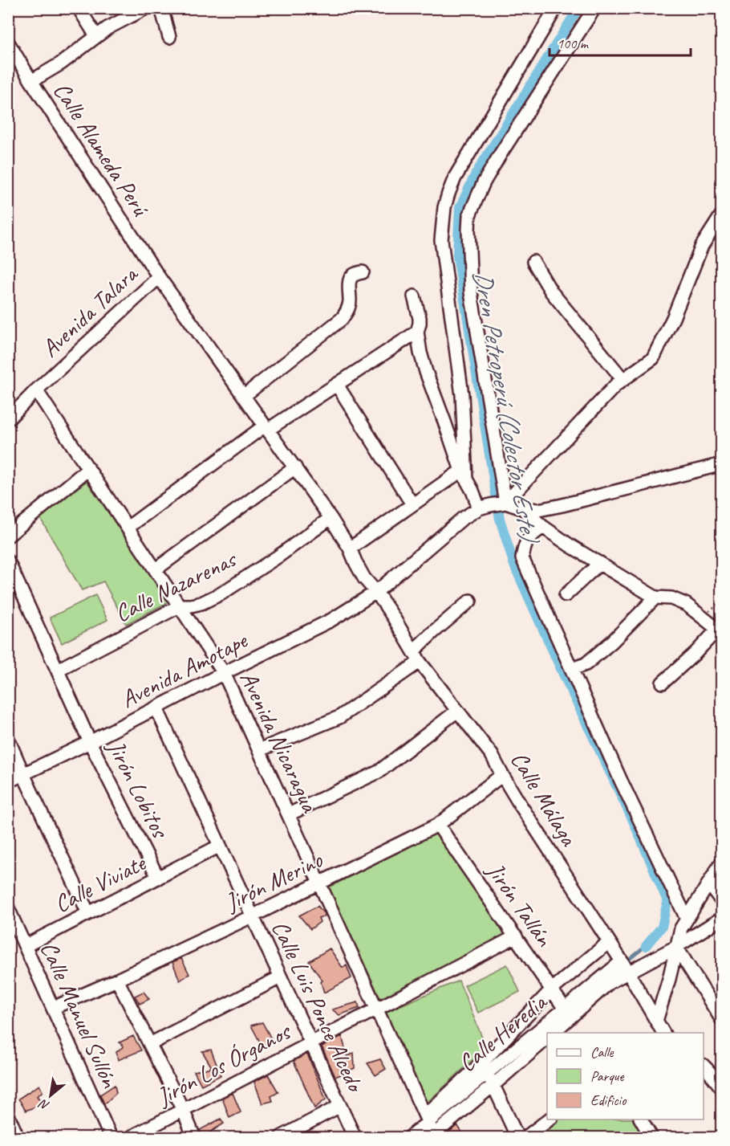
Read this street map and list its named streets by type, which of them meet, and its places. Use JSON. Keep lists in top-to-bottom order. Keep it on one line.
{"streets":{"street":["Calle Alameda Perú","Avenida Talara","Calle Nazarenas","Avenida Amotape","Avenida Nicaragua","Jirón Lobitos","Calle Málaga","Jirón Merino","Calle Viviate","Jirón Tallán","Calle Luis Ponce Alcedo","Calle Manuel Sullón","Calle Heredia","Jirón Los Órganos"]},"crossings":[["Calle Alameda Perú","Avenida Talara"],["Calle Alameda Perú","Calle Málaga"],["Avenida Talara","Avenida Nicaragua"],["Calle Nazarenas","Avenida Nicaragua"],["Calle Nazarenas","Jirón Lobitos"],["Calle Nazarenas","Calle Málaga"],["Avenida Amotape","Avenida Nicaragua"],["Avenida Amotape","Jirón Lobitos"],["Avenida Amotape","Calle Málaga"],["Avenida Amotape","Calle Luis Ponce Alcedo"],["Avenida Nicaragua","Jirón Merino"],["Avenida Nicaragua","Calle Heredia"],["Avenida Nicaragua","Jirón Los Órganos"],["Jirón Lobitos","Calle Viviate"],["Calle Málaga","Jirón Merino"],["Calle Málaga","Calle Heredia"],["Jirón Merino","Jirón Tallán"],["Jirón Merino","Calle Luis Ponce Alcedo"],["Jirón Merino","Calle Manuel Sullón"],["Calle Viviate","Calle Luis Ponce Alcedo"],["Calle Viviate","Calle Manuel Sullón"],["Jirón Tallán","Calle Heredia"],["Jirón Tallán","Jirón Los Órganos"],["Calle Luis Ponce Alcedo","Jirón Los Órganos"]],"water":["Dren Petroperú (Colector Este)"],"legend":["Calle","Parque","Edificio"],"scale_bar":"100 m","north":"bottom left"}
